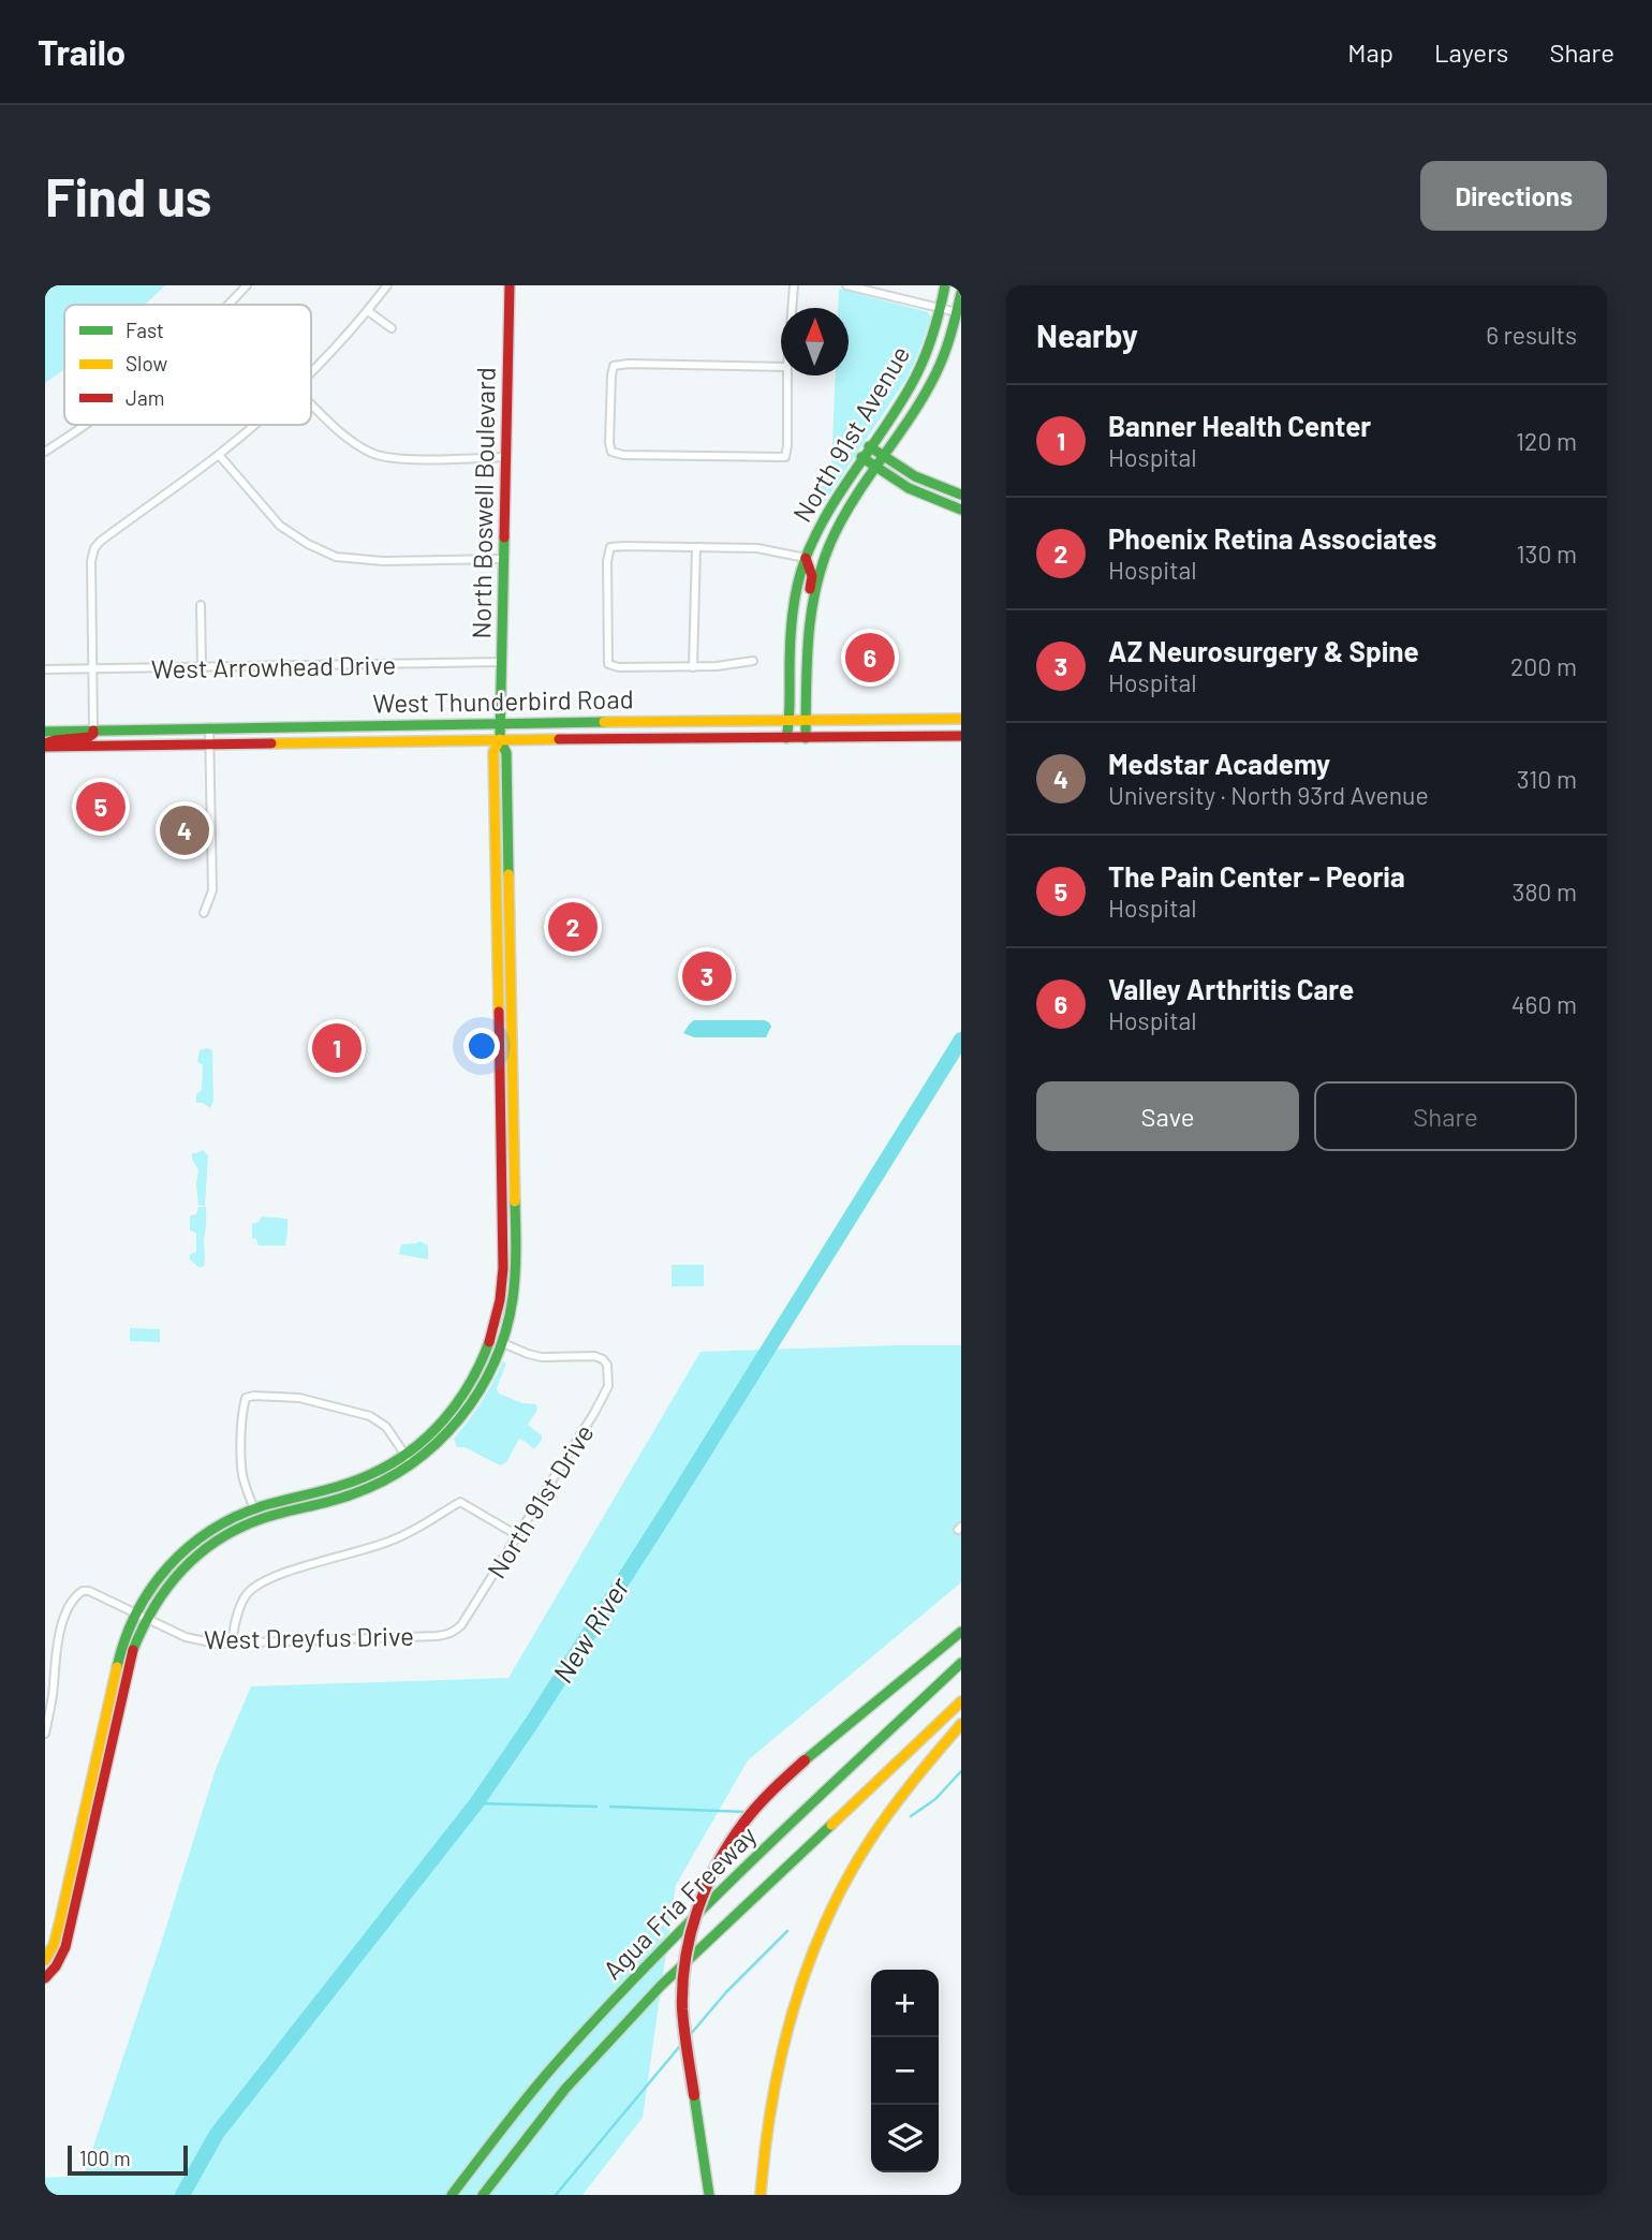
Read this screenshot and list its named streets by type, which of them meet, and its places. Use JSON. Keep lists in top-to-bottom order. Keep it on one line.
{"streets":{"main road":["North 91st Avenue","North Boswell Boulevard","West Thunderbird Road","Agua Fria Freeway"],"street":["West Arrowhead Drive","North 91st Drive","West Dreyfus Drive"]},"crossings":[["North 91st Avenue","West Thunderbird Road"],["North Boswell Boulevard","West Arrowhead Drive"],["North Boswell Boulevard","West Thunderbird Road"],["North 91st Drive","West Dreyfus Drive"]],"water":["New River"],"legend":["Fast","Slow","Jam"],"scale_bar":"100 m","north":"top","page":{"header":"Trailo","nav":["Map","Layers","Share"],"buttons":["Directions",["Save","Share"]],"title":"Find us","heading":["Nearby","6 results"],"list":[{"mark":"1","name":"Banner Health Center","note":"Hospital","value":"120 m"},{"mark":"2","name":"Phoenix Retina Associates","note":"Hospital","value":"130 m"},{"mark":"3","name":"AZ Neurosurgery & Spine","note":"Hospital","value":"200 m"},{"mark":"4","name":"Medstar Academy","note":"University · North 93rd Avenue","value":"310 m"},{"mark":"5","name":"The Pain Center - Peoria","note":"Hospital","value":"380 m"},{"mark":"6","name":"Valley Arthritis Care","note":"Hospital","value":"460 m"}],"pins":["6","5","4","2","3","1"],"map_buttons":["+","−"],"scale":"100 m"}}
